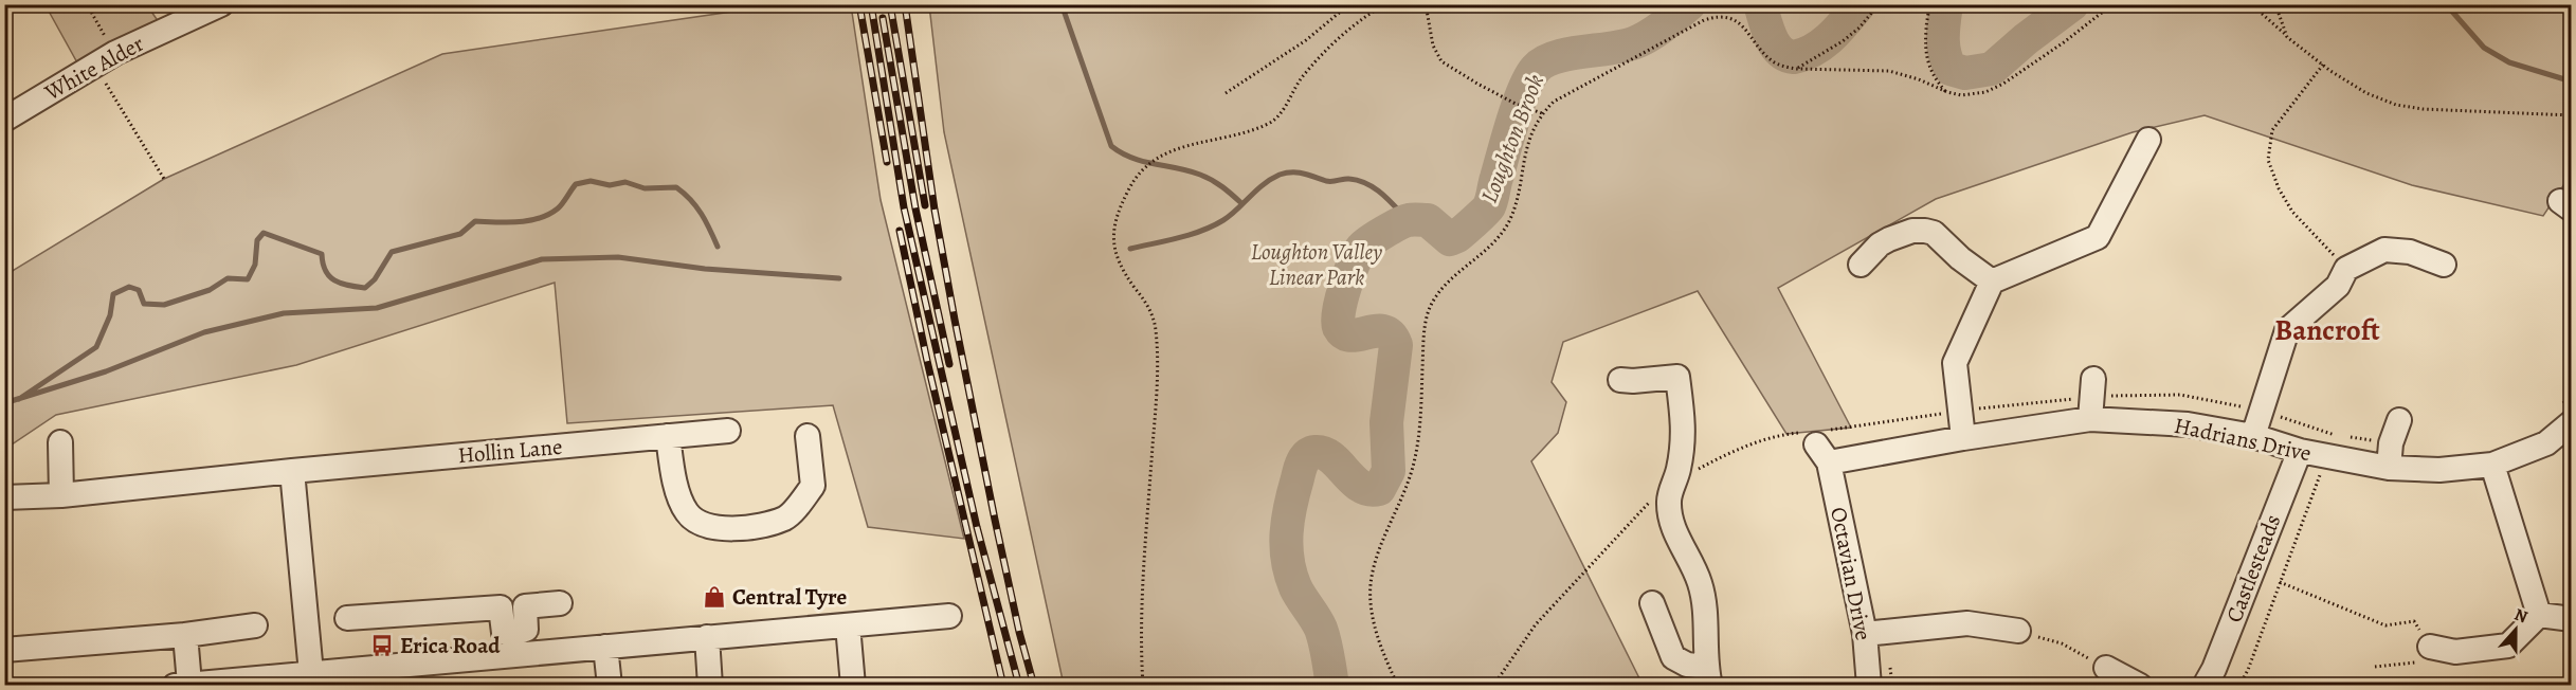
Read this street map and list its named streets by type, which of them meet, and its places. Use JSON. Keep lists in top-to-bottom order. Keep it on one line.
{"streets":{"street":["White Alder","Hadrians Drive","Hollin Lane","Castlesteads","Octavian Drive"]},"crossings":[["Hadrians Drive","Castlesteads"],["Hadrians Drive","Octavian Drive"]],"districts":["Bancroft"],"water":["Loughton Brook"],"parks":["Loughton Valley Linear Park"],"places":{"shop":["Central Tyre"],"bus stop":["Erica Road"]},"north":"top"}
